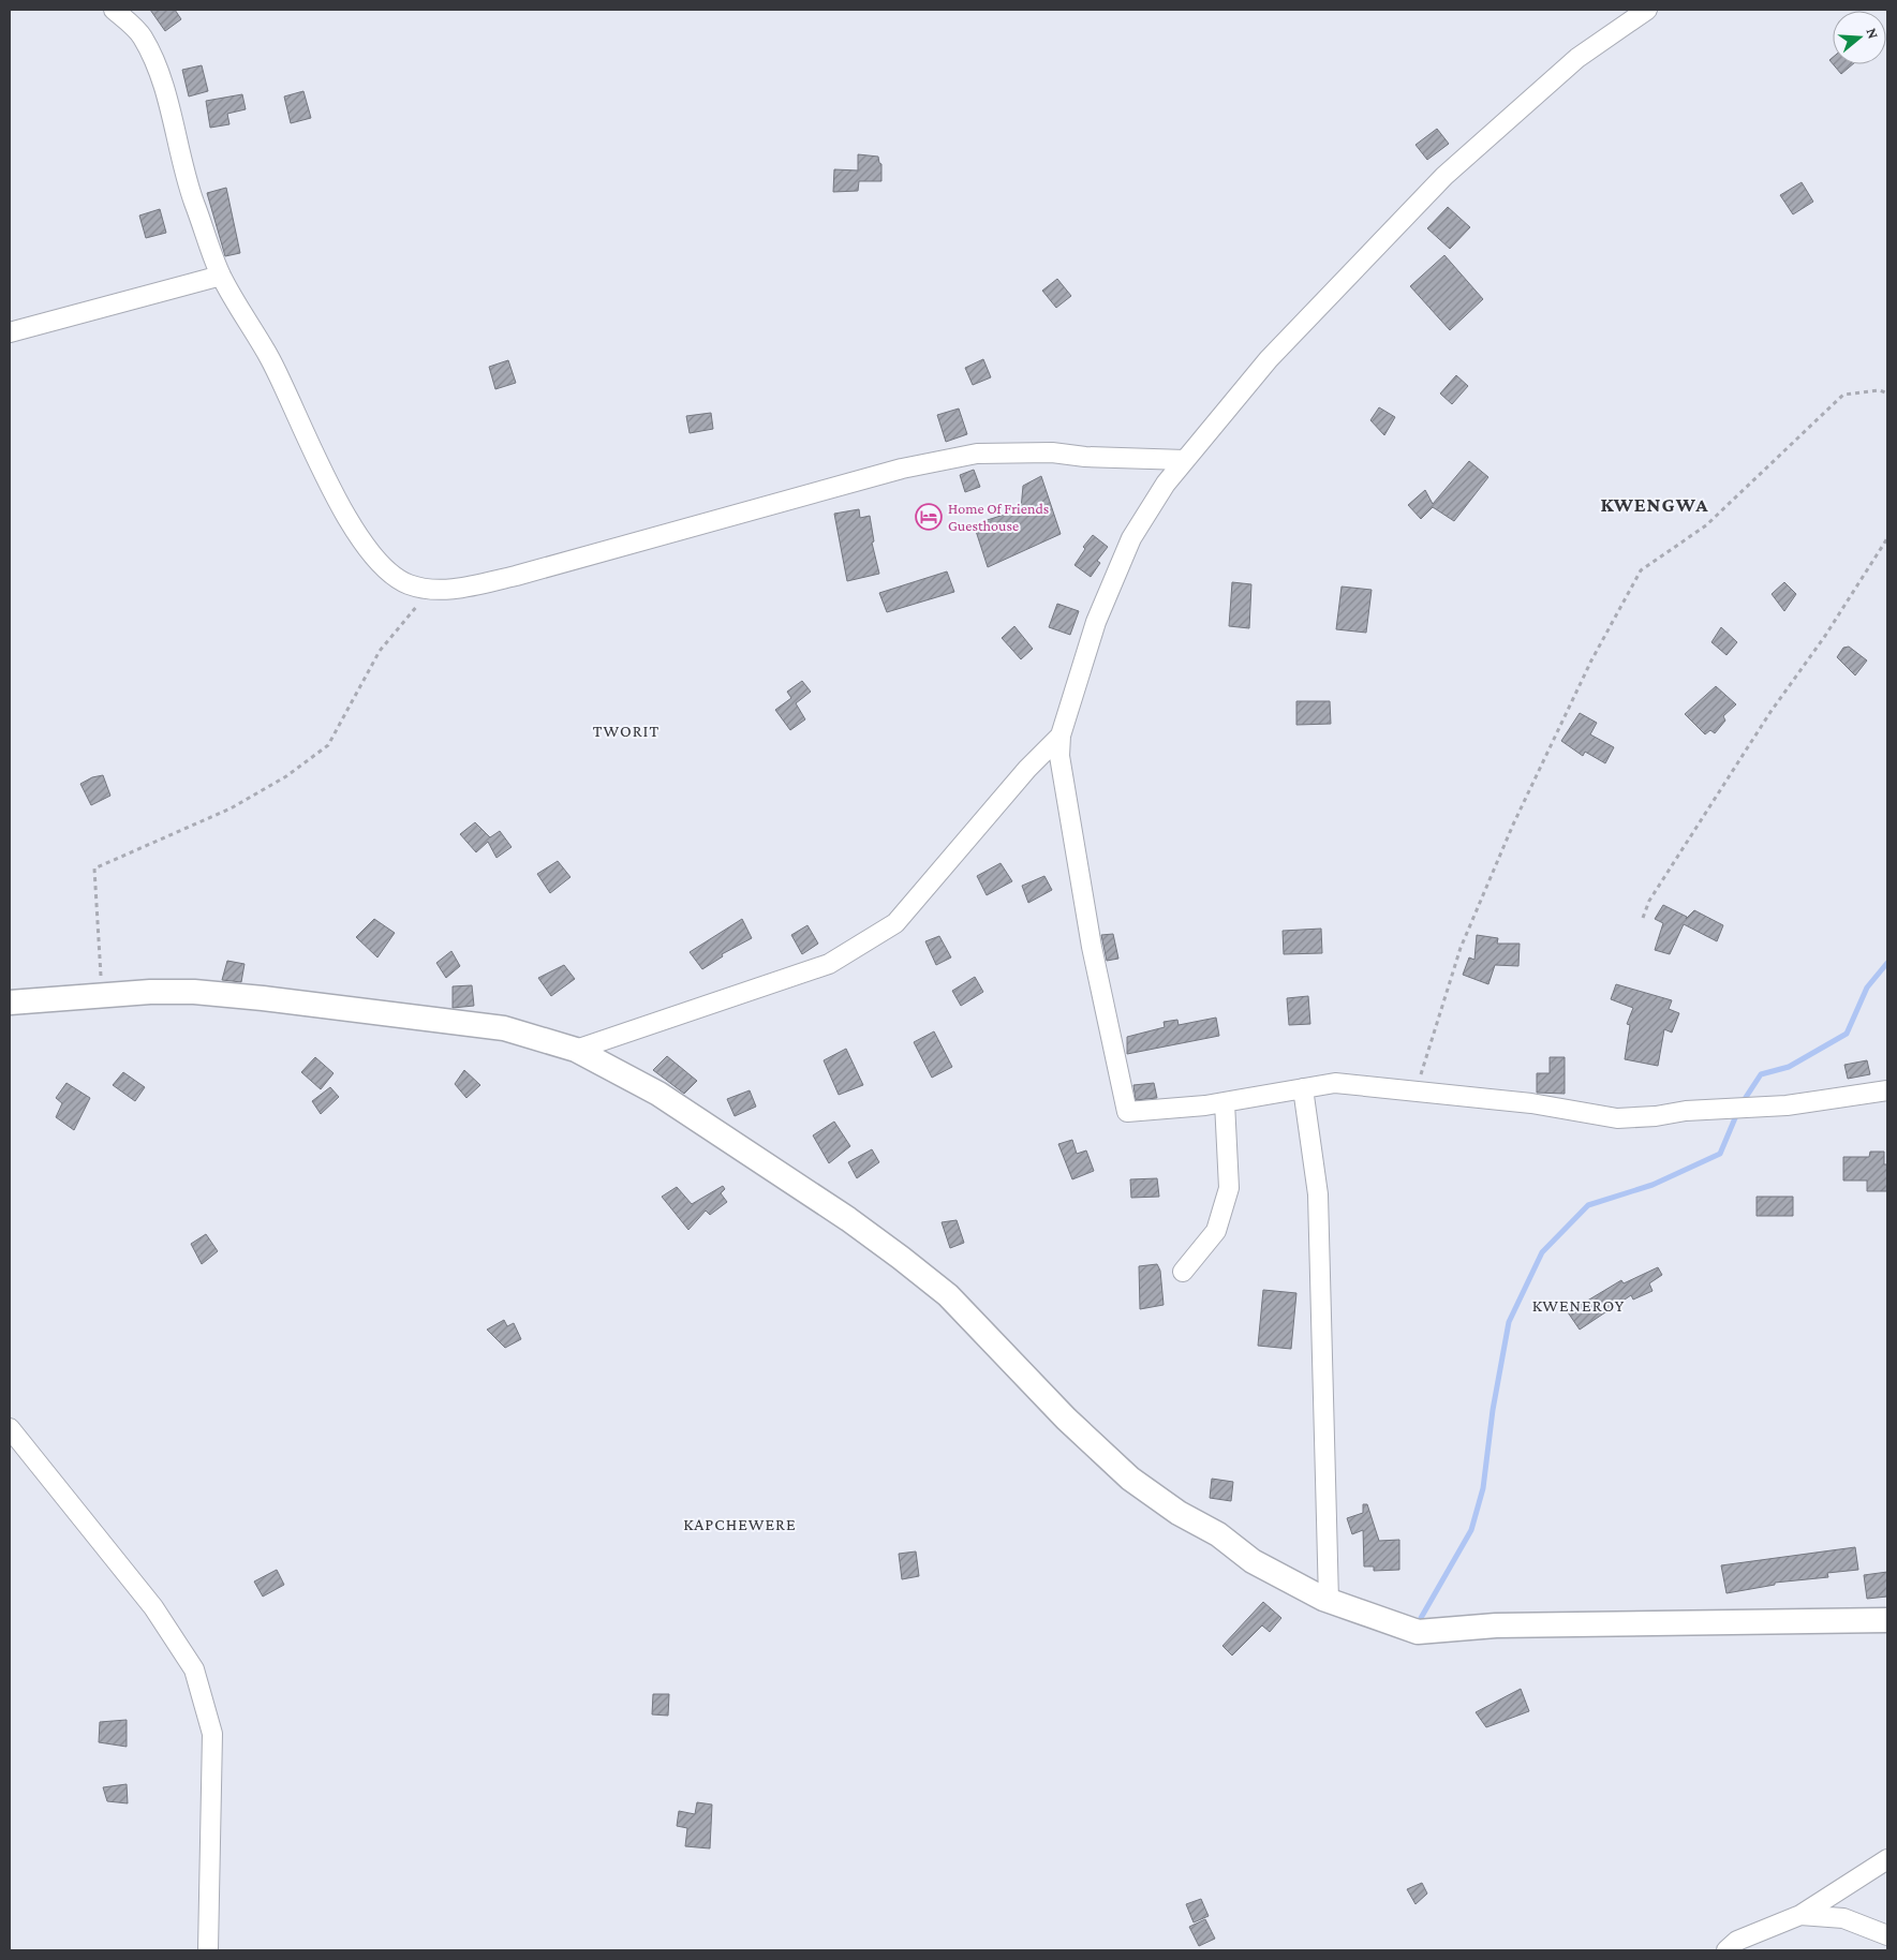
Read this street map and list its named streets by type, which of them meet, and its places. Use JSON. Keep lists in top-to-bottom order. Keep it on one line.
{"districts":["KWENGWA","TWORIT","KWENEROY","KAPCHEWERE"],"places":{"hotel":["Home Of Friends Guesthouse"]},"north":"right"}
